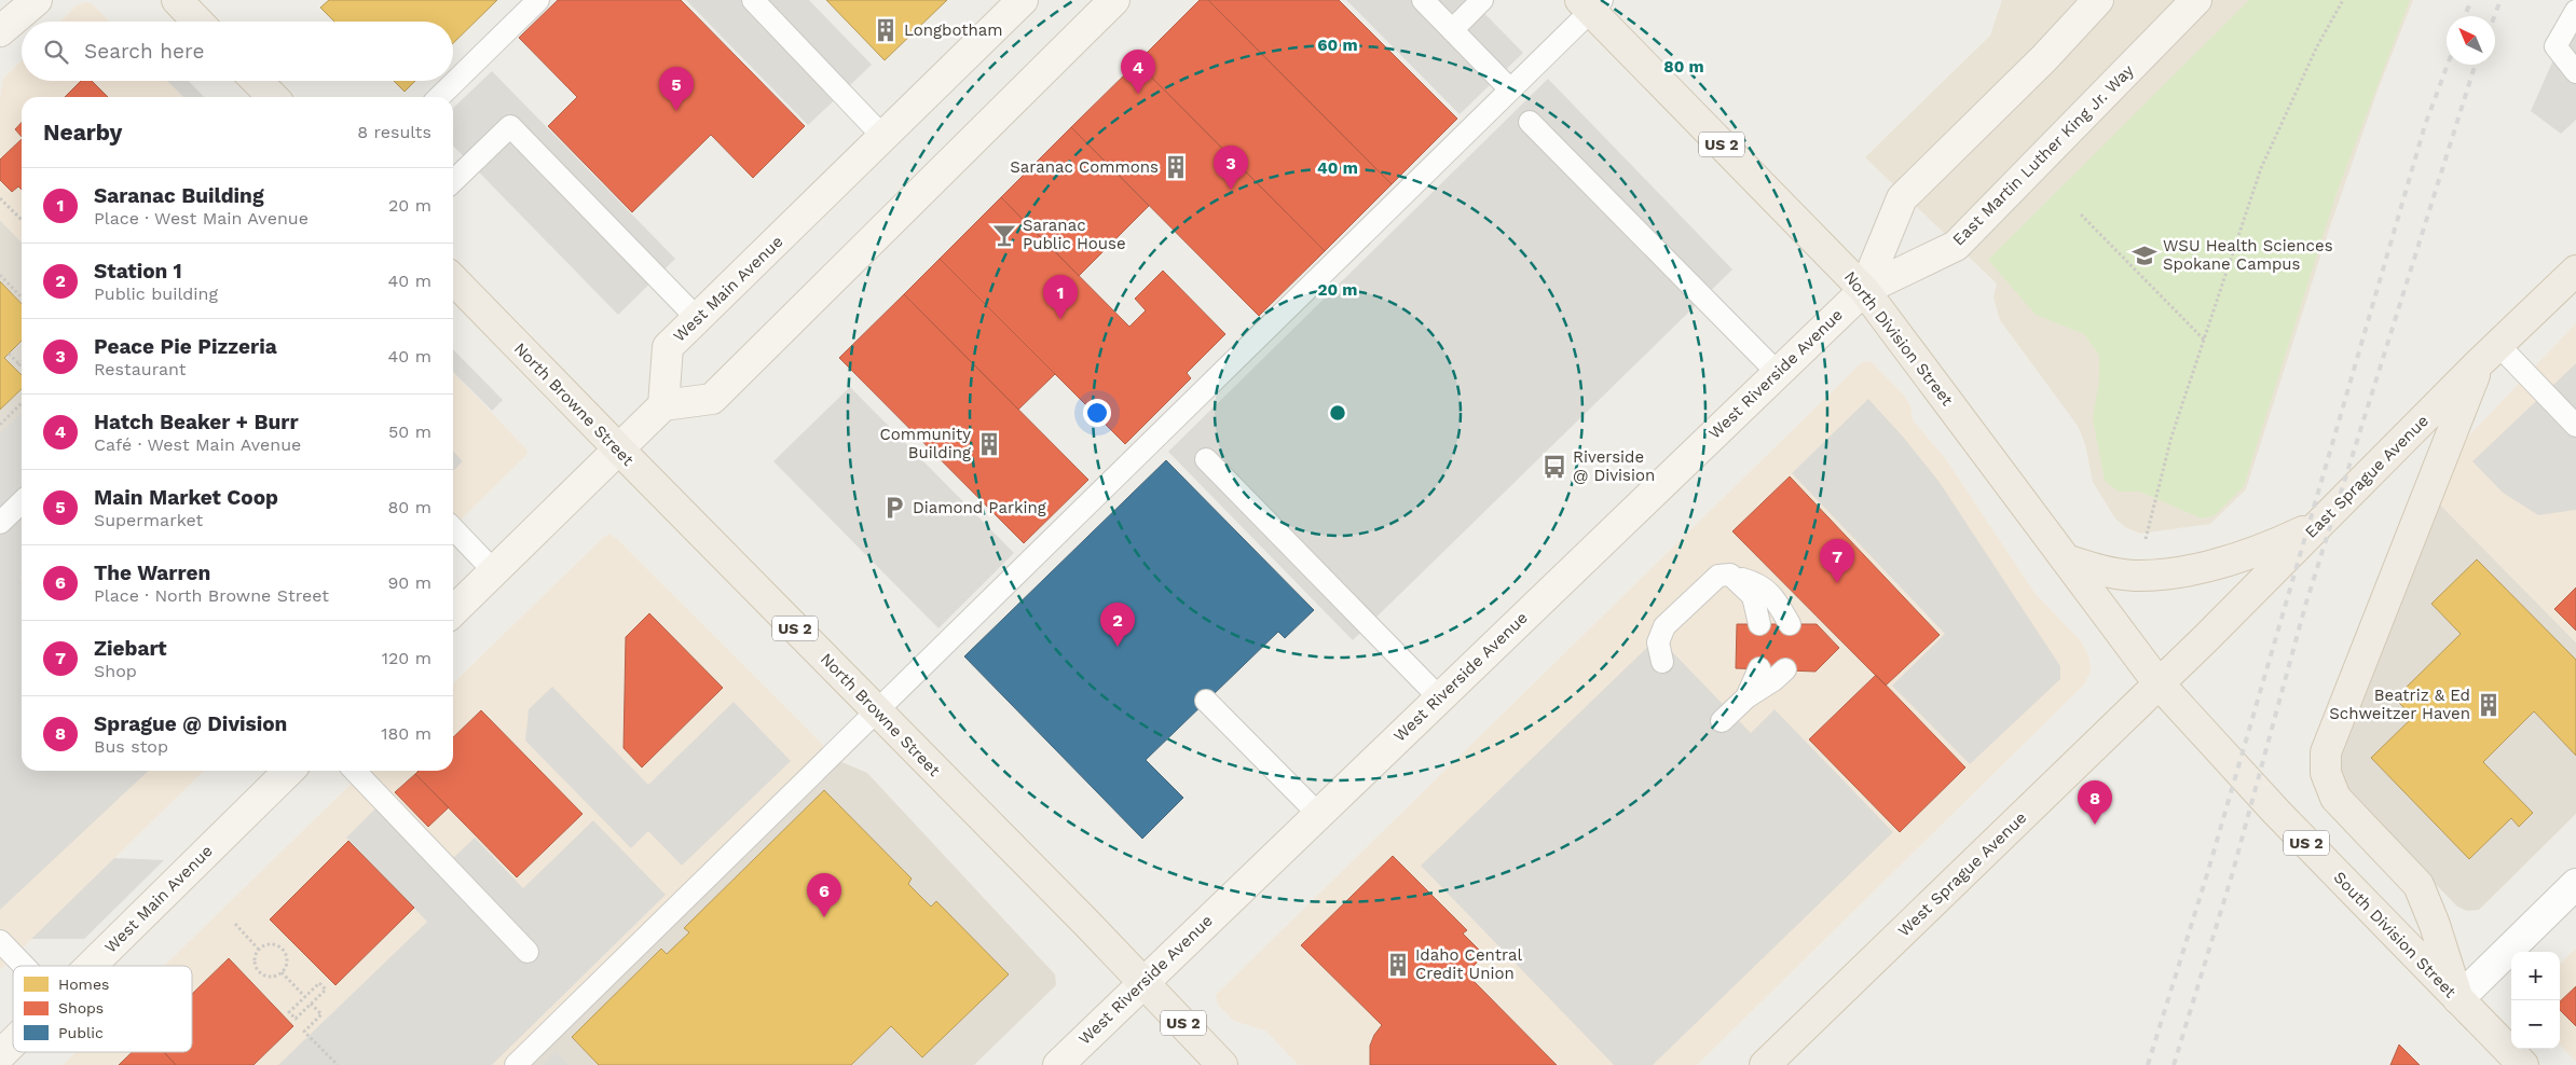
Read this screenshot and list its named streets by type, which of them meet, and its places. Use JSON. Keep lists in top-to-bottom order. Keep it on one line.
{"streets":{"main road":["US 2","North Division Street","North Browne Street","East Sprague Avenue","West Sprague Avenue","South Division Street"],"street":["East Martin Luther King Jr. Way","West Main Avenue","West Riverside Avenue"]},"crossings":[["East Martin Luther King Jr. Way","North Division Street"],["East Martin Luther King Jr. Way","West Riverside Avenue"],["North Division Street","West Riverside Avenue"],["North Division Street","East Sprague Avenue"],["North Division Street","West Sprague Avenue"],["North Division Street","South Division Street"],["West Riverside Avenue","North Browne Street"],["East Sprague Avenue","West Sprague Avenue"],["East Sprague Avenue","South Division Street"],["West Sprague Avenue","South Division Street"]],"places":{"building":["Longbotham","Saranac Commons","Community Building","Beatriz & Ed Schweitzer Haven","Idaho Central Credit Union"],"bar":["Saranac Public House"],"school or university":["WSU Health Sciences Spokane Campus"],"bus stop":["Riverside @ Division"],"parking":["Diamond Parking"]},"legend":["Homes","Shops","Public"],"north":"top left","page":{"search":"Search here","pins":["4","5","3","1","7","2","8","6"],"heading":["Nearby","8 results"],"list":[{"mark":"1","name":"Saranac Building","note":"Place · West Main Avenue","value":"20 m"},{"mark":"2","name":"Station 1","note":"Public building","value":"40 m"},{"mark":"3","name":"Peace Pie Pizzeria","note":"Restaurant","value":"40 m"},{"mark":"4","name":"Hatch Beaker + Burr","note":"Café · West Main Avenue","value":"50 m"},{"mark":"5","name":"Main Market Coop","note":"Supermarket","value":"80 m"},{"mark":"6","name":"The Warren","note":"Place · North Browne Street","value":"90 m"},{"mark":"7","name":"Ziebart","note":"Shop","value":"120 m"},{"mark":"8","name":"Sprague @ Division","note":"Bus stop","value":"180 m"}],"map_buttons":["+","−"]},"rings":["60 m","80 m","40 m","20 m"]}
